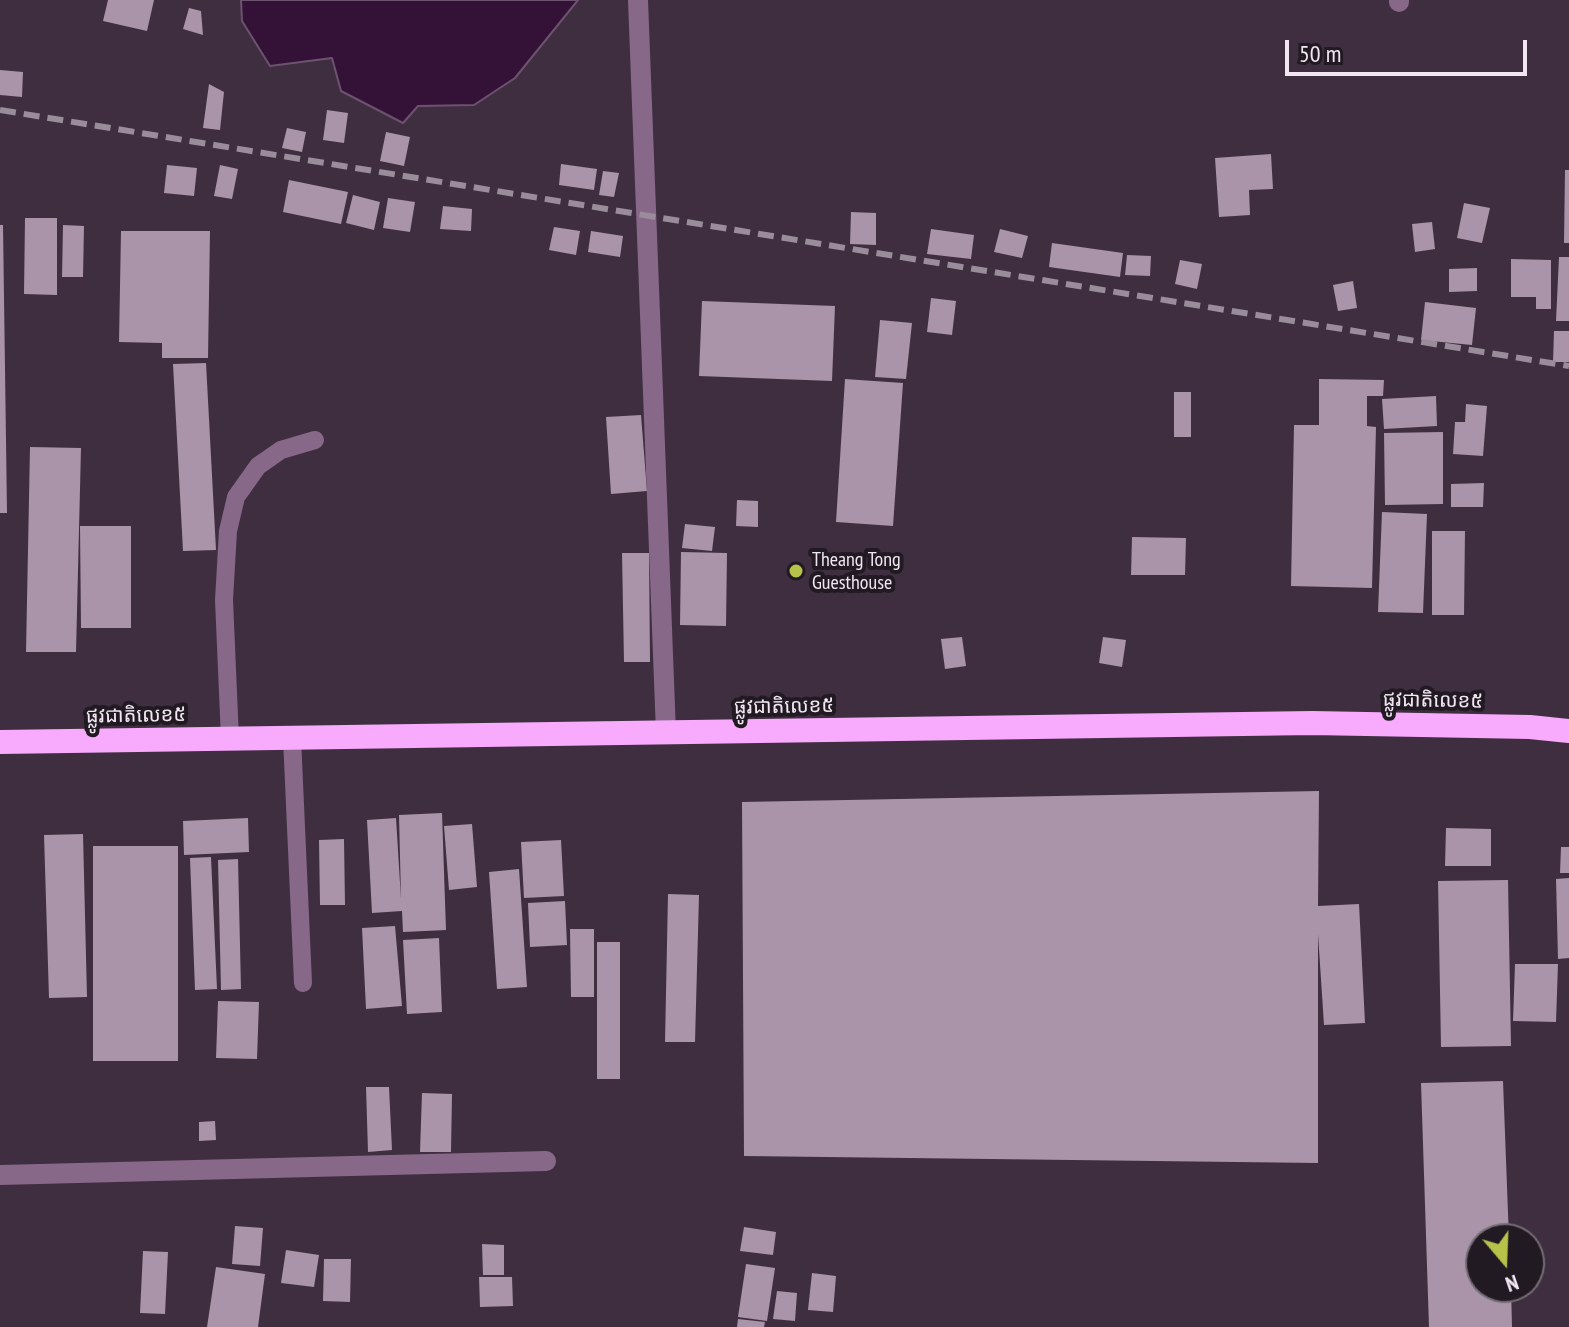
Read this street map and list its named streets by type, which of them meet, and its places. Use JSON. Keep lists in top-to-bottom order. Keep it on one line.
{"streets":{"highway":["ផ្លូវជាតិលេខ៥"]},"places":["Theang Tong Guesthouse"],"scale_bar":"50 m","north":"bottom"}
